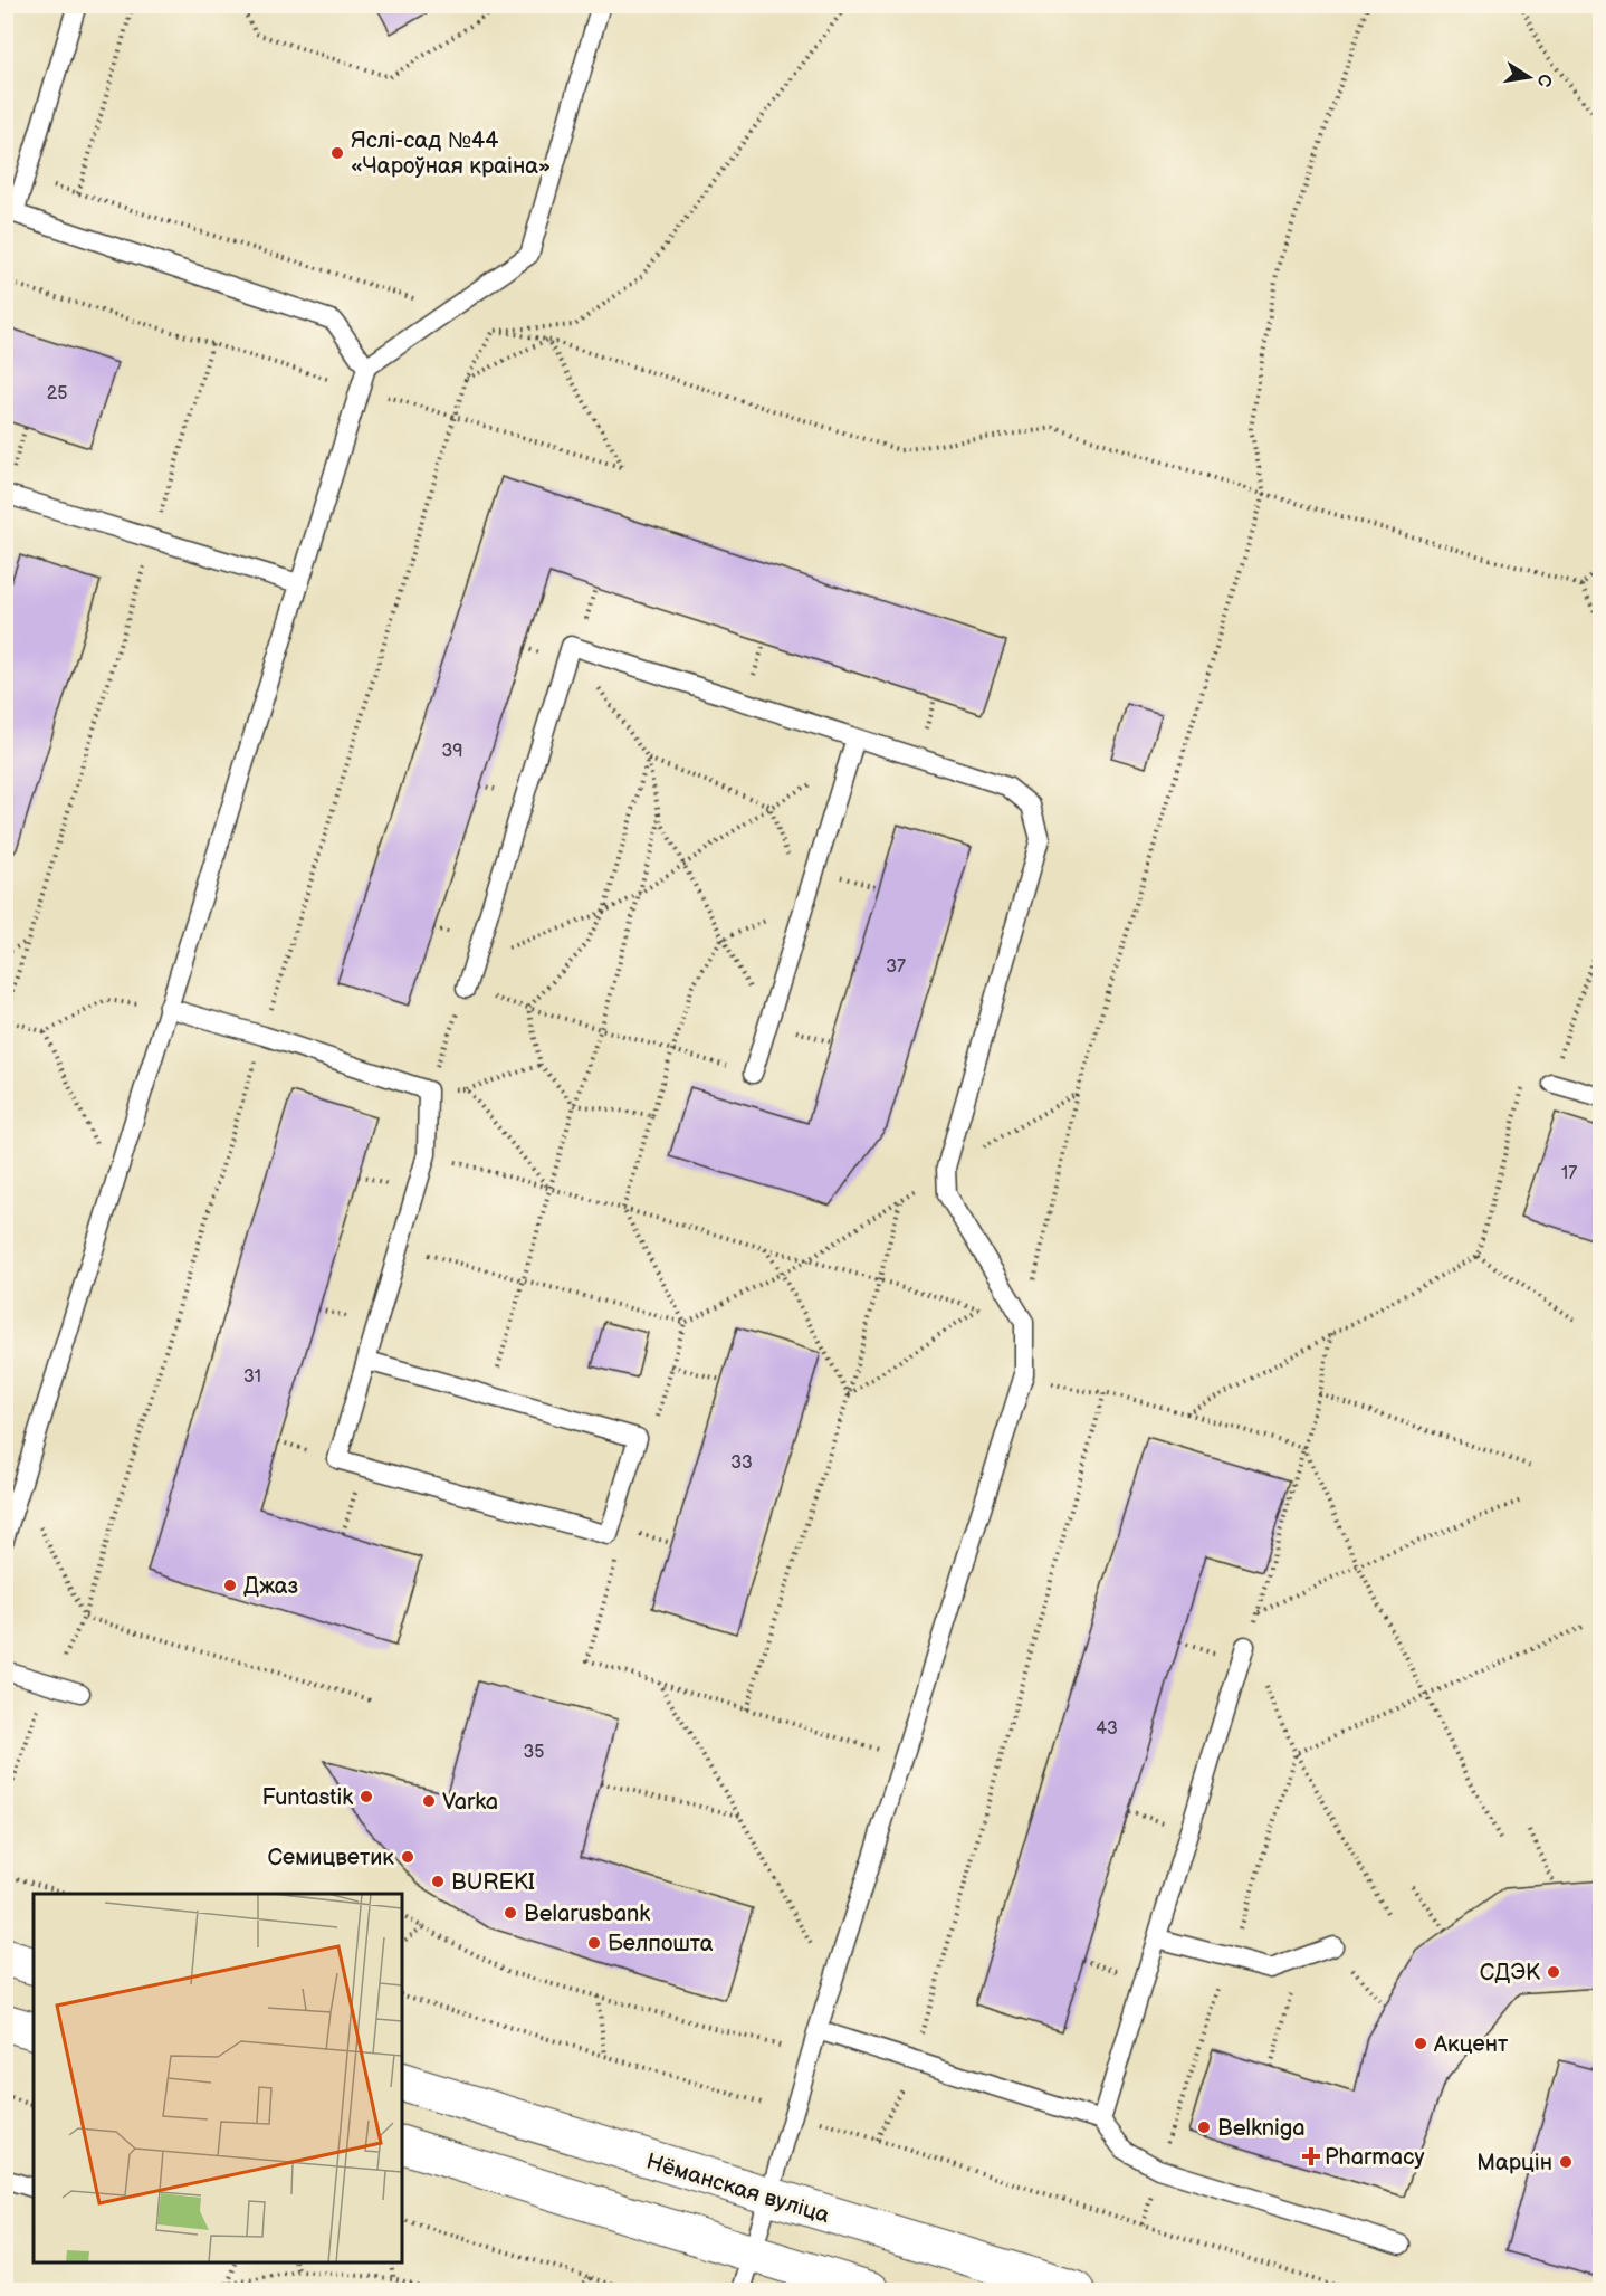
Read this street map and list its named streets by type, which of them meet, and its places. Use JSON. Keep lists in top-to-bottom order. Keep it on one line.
{"streets":{"main road":["Нёманская вуліца"]},"places":{"other":["Яслі-сад №44 «Чароўная краіна»","Джаз","Funtastik","Varka","Семицветик","BUREKI","Belarusbank","Белпошта","СДЭК","Акцент","Belkniga","Марцін"],"health":["Pharmacy"]},"house_numbers":["25","39","37","17","31","33","43","35"],"north":"right"}
